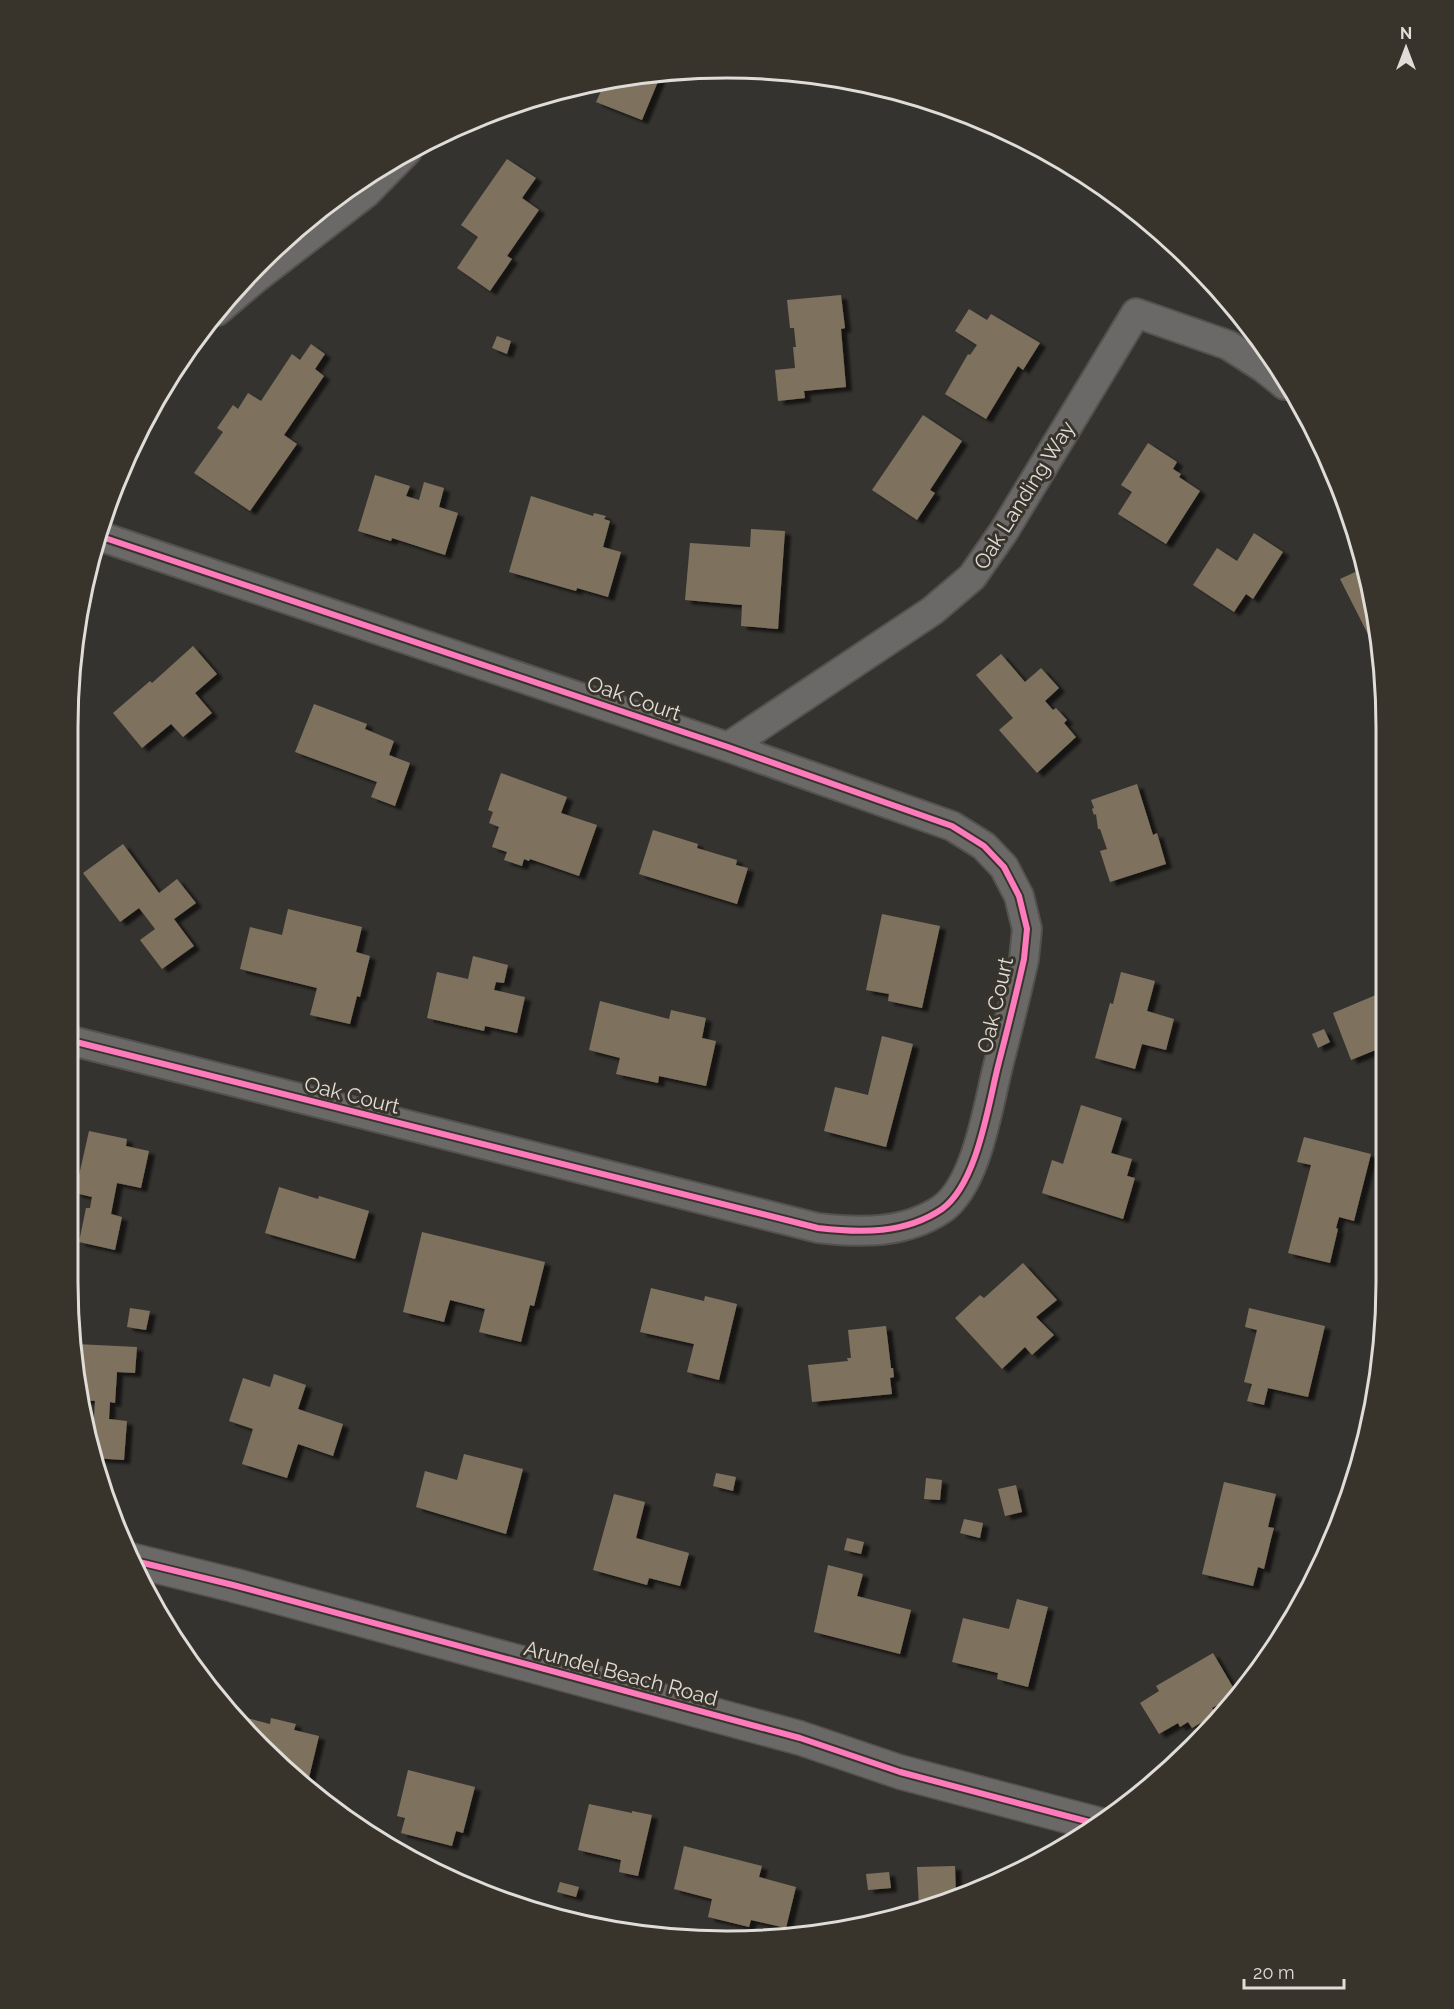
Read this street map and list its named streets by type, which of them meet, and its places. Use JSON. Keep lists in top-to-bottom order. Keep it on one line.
{"streets":{"street":["Oak Landing Way","Oak Court","Arundel Beach Road"]},"crossings":[["Oak Landing Way","Oak Court"]],"scale_bar":"20 m","north":"top"}
